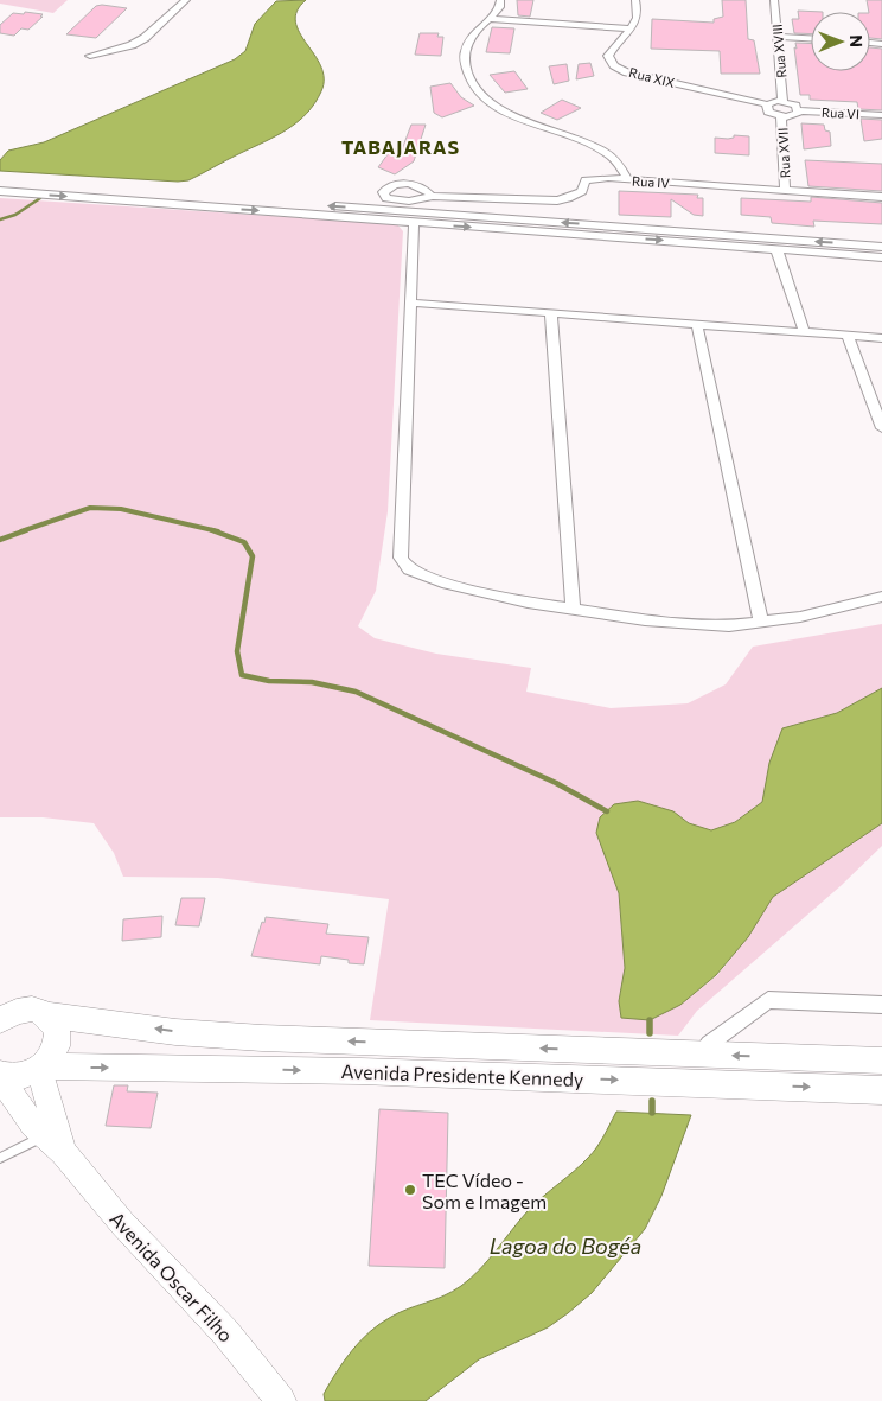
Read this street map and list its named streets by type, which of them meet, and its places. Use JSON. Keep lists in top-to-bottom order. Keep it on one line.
{"streets":{"main road":["Avenida Presidente Kennedy","Avenida Oscar Filho"],"street":["Rua XVIII","Rua XIX","Rua VI","Rua XVII","Rua IV"]},"crossings":[["Rua XVIII","Rua XVII"],["Rua XIX","Rua XVII"],["Rua VI","Rua XVII"],["Rua XVII","Rua IV"],["Avenida Presidente Kennedy","Avenida Oscar Filho"]],"districts":["TABAJARAS"],"water":["Lagoa do Bogéa"],"places":["TEC Vídeo - Som e Imagem"],"north":"right"}
